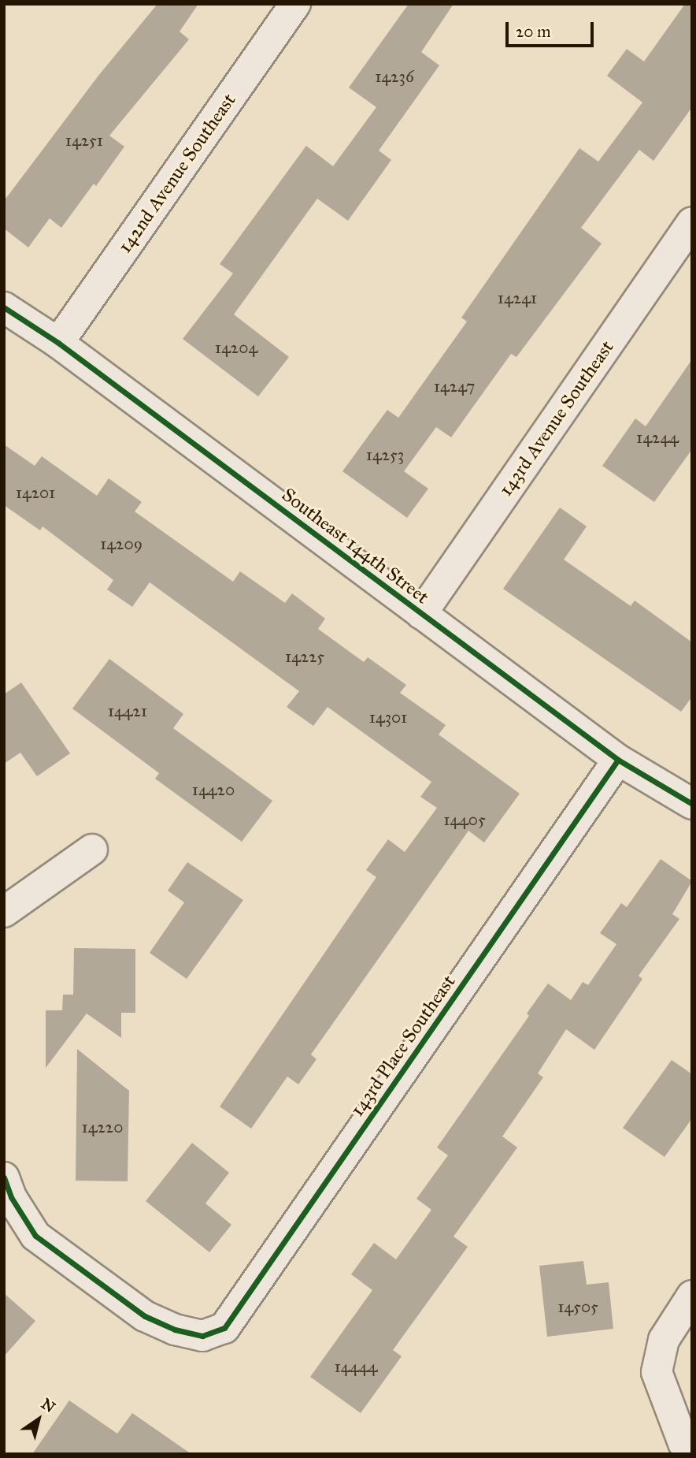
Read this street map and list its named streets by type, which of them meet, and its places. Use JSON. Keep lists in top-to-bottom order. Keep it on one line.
{"streets":{"street":["142nd Avenue Southeast","143rd Avenue Southeast","Southeast 144th Street","143rd Place Southeast"]},"crossings":[["142nd Avenue Southeast","Southeast 144th Street"],["143rd Avenue Southeast","Southeast 144th Street"],["Southeast 144th Street","143rd Place Southeast"]],"house_numbers":["14236","14251","14241","14204","14247","14244","14253","14201","14209","14225","14421","14301","14420","14405","14220","14505","14444"],"scale_bar":"20 m","north":"top right"}
